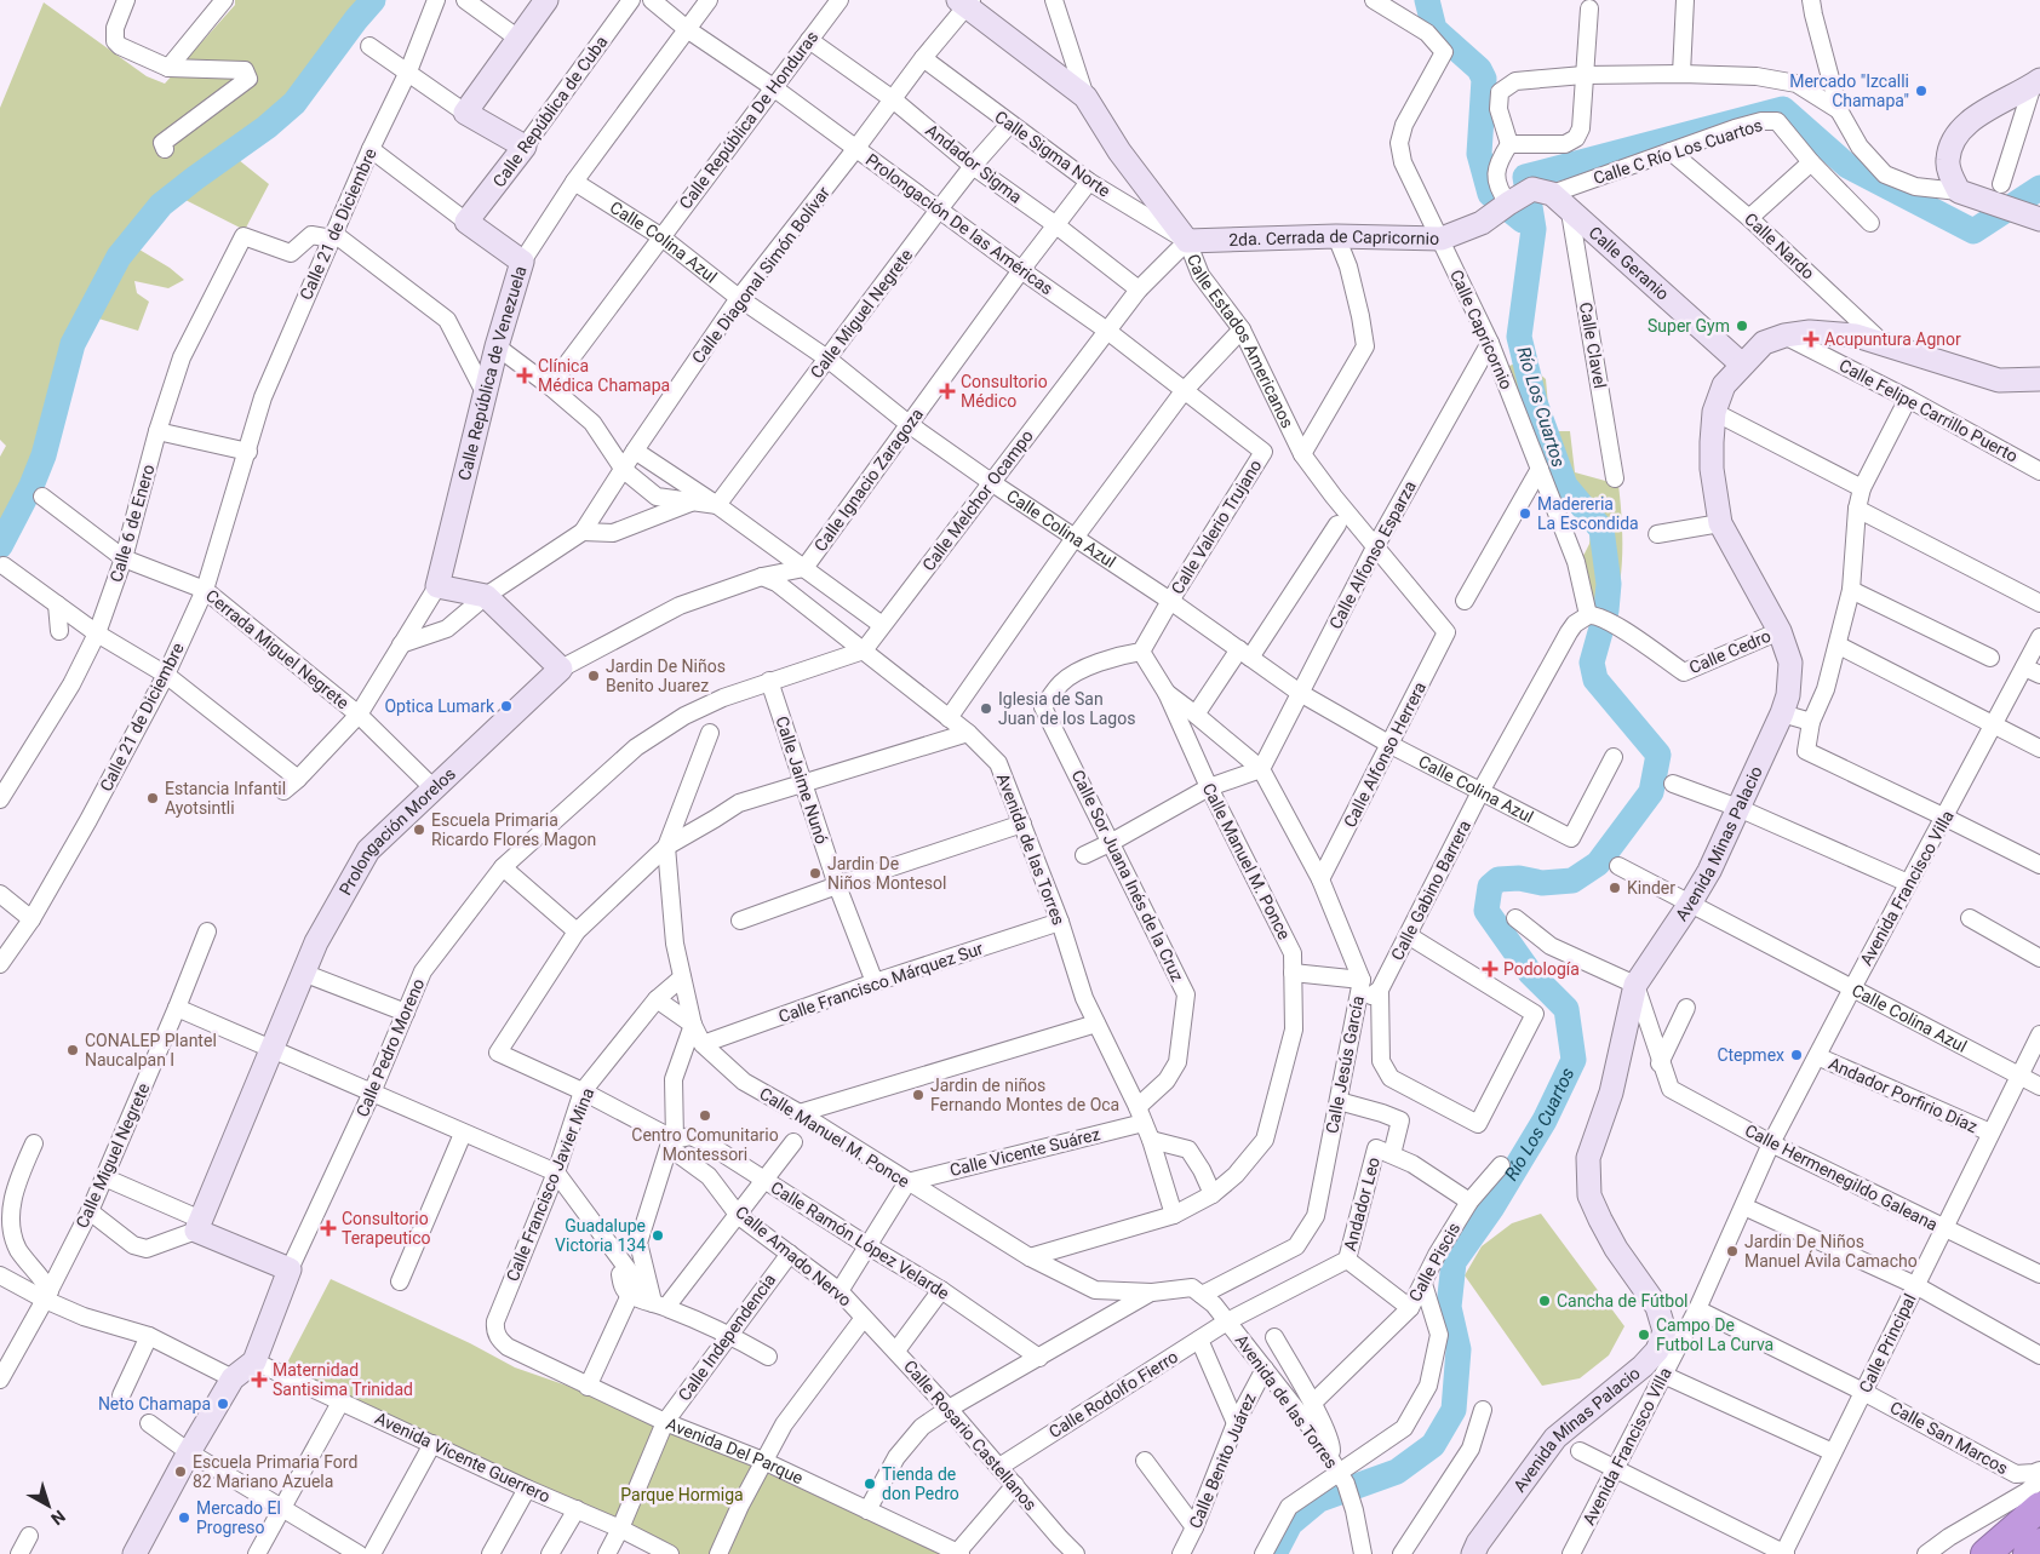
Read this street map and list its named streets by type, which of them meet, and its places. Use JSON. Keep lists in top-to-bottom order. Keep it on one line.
{"streets":{"main road":["Calle República de Cuba","2da. Cerrada de Capricornio","Calle Geranio","Calle Estados Americanos","Calle República de Venezuela","Prolongación Morelos","Avenida Minas Palacio"],"street":["Calle República De Honduras","Calle C Río Los Cuartos","Calle Sigma Norte","Andador Sigma","Calle 21 de Diciembre","Prolongación De las Américas","Calle Colina Azul","Calle Nardo","Calle Diagonal Simón Bolívar","Calle Miguel Negrete","Calle Capricornio","Calle Clavel","Calle Felipe Carrillo Puerto","Calle Ignacio Zaragoza","Calle Melchor Ocampo","Calle 6 de Enero","Calle Valerio Trujano","Calle Alfonso Esparza","Cerrada Miguel Negrete","Calle Cedro","Calle Alfonso Herrera","Calle Jaime Nunó","Avenida de las Torres","Calle Manuel M. Ponce","Calle Sor Juana Inés de la Cruz","Avenida Francisco Villa","Calle Gabino Barrera","Calle Francisco Márquez Sur","Calle Pedro Moreno","Calle Jesús García","Andador Porfirio Díaz","Calle Vicente Suárez","Calle Hermenegildo Galeana","Calle Francisco Javier Mina","Andador Leo","Calle Ramón López Velarde","Calle Amado Nervo","Calle Piscis","Calle Independencia","Calle Principal","Calle Rodolfo Fierro","Calle Rosario Castellanos","Calle San Marcos","Avenida Del Parque","Avenida Vicente Guerrero","Calle Benito Juárez"]},"crossings":[["Calle República De Honduras","Andador Sigma"],["Calle República De Honduras","Prolongación De las Américas"],["Calle República De Honduras","Calle Colina Azul"],["Calle C Río Los Cuartos","2da. Cerrada de Capricornio"],["Calle C Río Los Cuartos","Calle Nardo"],["Calle Sigma Norte","2da. Cerrada de Capricornio"],["Calle Sigma Norte","Calle Diagonal Simón Bolívar"],["Calle Sigma Norte","Calle Miguel Negrete"],["Calle Sigma Norte","Calle Estados Americanos"],["Calle Sigma Norte","Calle Ignacio Zaragoza"],["Calle Sigma Norte","Calle Melchor Ocampo"],["Andador Sigma","Calle Diagonal Simón Bolívar"],["Andador Sigma","Calle Miguel Negrete"],["Andador Sigma","Calle Ignacio Zaragoza"],["Andador Sigma","Calle Melchor Ocampo"],["Calle 21 de Diciembre","Calle 6 de Enero"],["Calle 21 de Diciembre","Cerrada Miguel Negrete"],["Prolongación De las Américas","Calle Diagonal Simón Bolívar"],["Prolongación De las Américas","Calle Miguel Negrete"],["Prolongación De las Américas","Calle República de Venezuela"],["Prolongación De las Américas","Calle Ignacio Zaragoza"],["Prolongación De las Américas","Calle Melchor Ocampo"],["Prolongación De las Américas","Calle Valerio Trujano"],["2da. Cerrada de Capricornio","Calle Capricornio"],["2da. Cerrada de Capricornio","Calle Estados Americanos"],["2da. Cerrada de Capricornio","Calle Melchor Ocampo"],["Calle Colina Azul","Calle Diagonal Simón Bolívar"],["Calle Colina Azul","Calle Miguel Negrete"],["Calle Colina Azul","Calle República de Venezuela"],["Calle Colina Azul","Calle Ignacio Zaragoza"],["Calle Colina Azul","Calle Melchor Ocampo"],["Calle Colina Azul","Calle Valerio Trujano"],["Calle Colina Azul","Calle Alfonso Esparza"],["Calle Colina Azul","Calle Alfonso Herrera"],["Calle Colina Azul","Avenida Minas Palacio"],["Calle Colina Azul","Avenida Francisco Villa"],["Calle Colina Azul","Calle Gabino Barrera"],["Calle Colina Azul","Calle Principal"],["Calle Nardo","Avenida Minas Palacio"],["Calle Geranio","Calle Clavel"],["Calle Geranio","Avenida Minas Palacio"],["Calle Capricornio","Calle Alfonso Esparza"],["Calle Capricornio","Calle Cedro"],["Calle Capricornio","Calle Gabino Barrera"],["Calle Estados Americanos","Calle Melchor Ocampo"],["Calle Estados Americanos","Calle Alfonso Esparza"],["Calle Estados Americanos","Calle Alfonso Herrera"],["Calle Felipe Carrillo Puerto","Avenida Minas Palacio"],["Calle Ignacio Zaragoza","Prolongación Morelos"],["Calle Ignacio Zaragoza","Avenida de las Torres"],["Calle Melchor Ocampo","Avenida de las Torres"],["Calle Melchor Ocampo","Calle Pedro Moreno"],["Calle 6 de Enero","Cerrada Miguel Negrete"],["Calle Valerio Trujano","Calle Manuel M. Ponce"],["Calle Valerio Trujano","Calle Sor Juana Inés de la Cruz"],["Calle Alfonso Esparza","Calle Jesús García"],["Cerrada Miguel Negrete","Prolongación Morelos"],["Calle Cedro","Avenida Minas Palacio"],["Calle Cedro","Calle Gabino Barrera"],["Calle Alfonso Herrera","Calle Jesús García"],["Calle Jaime Nunó","Calle Francisco Márquez Sur"],["Calle Jaime Nunó","Calle Pedro Moreno"],["Prolongación Morelos","Avenida de las Torres"],["Avenida Minas Palacio","Avenida Francisco Villa"],["Avenida Minas Palacio","Calle Hermenegildo Galeana"],["Avenida de las Torres","Calle Manuel M. Ponce"],["Avenida de las Torres","Calle Sor Juana Inés de la Cruz"],["Avenida de las Torres","Calle Francisco Márquez Sur"],["Avenida de las Torres","Calle Pedro Moreno"],["Avenida de las Torres","Calle Jesús García"],["Avenida de las Torres","Calle Vicente Suárez"],["Avenida de las Torres","Andador Leo"],["Avenida de las Torres","Calle Rodolfo Fierro"],["Avenida de las Torres","Calle Benito Juárez"],["Calle Manuel M. Ponce","Calle Sor Juana Inés de la Cruz"],["Calle Manuel M. Ponce","Calle Francisco Márquez Sur"],["Calle Manuel M. Ponce","Calle Jesús García"],["Calle Manuel M. Ponce","Calle Vicente Suárez"],["Calle Manuel M. Ponce","Calle Francisco Javier Mina"],["Calle Sor Juana Inés de la Cruz","Calle Vicente Suárez"],["Avenida Francisco Villa","Andador Porfirio Díaz"],["Avenida Francisco Villa","Calle Hermenegildo Galeana"],["Avenida Francisco Villa","Calle San Marcos"],["Calle Gabino Barrera","Calle Jesús García"],["Calle Jesús García","Andador Leo"],["Andador Porfirio Díaz","Calle Principal"],["Calle Hermenegildo Galeana","Calle Principal"],["Calle Francisco Javier Mina","Calle Amado Nervo"],["Calle Francisco Javier Mina","Avenida Del Parque"],["Andador Leo","Calle Piscis"],["Andador Leo","Calle Rodolfo Fierro"],["Calle Ramón López Velarde","Calle Amado Nervo"],["Calle Amado Nervo","Calle Independencia"],["Calle Amado Nervo","Calle Rosario Castellanos"],["Calle Independencia","Avenida Del Parque"],["Calle Independencia","Avenida Vicente Guerrero"],["Calle Principal","Calle San Marcos"],["Calle Rodolfo Fierro","Calle Rosario Castellanos"]],"water":["Río Los Cuartos"],"parks":["Parque Hormiga"],"places":{"other":["Mercado \"Izcalli Chamapa\"","Super Gym","Madereria La Escondida","Jardin De Niños Benito Juarez","Optica Lumark","Iglesia de San Juan de los Lagos","Estancia Infantil Ayotsintli","Escuela Primaria Ricardo Flores Magon","Jardin De Niños Montesol","Kinder","CONALEP Plantel Naucalpan I","Ctepmex","Jardin de niños Fernando Montes de Oca","Centro Comunitario Montessori","Guadalupe Victoria 134","Jardin De Niños Manuel Ávila Camacho","Cancha de Fútbol","Campo De Futbol La Curva","Neto Chamapa","Escuela Primaria Ford 82 Mariano Azuela","Tienda de don Pedro","Mercado El Progreso"],"health":["Acupuntura Agnor","Clínica Médica Chamapa","Consultorio Médico","Podología","Consultorio Terapeutico","Maternidad Santisima Trinidad"]},"north":"bottom right"}
